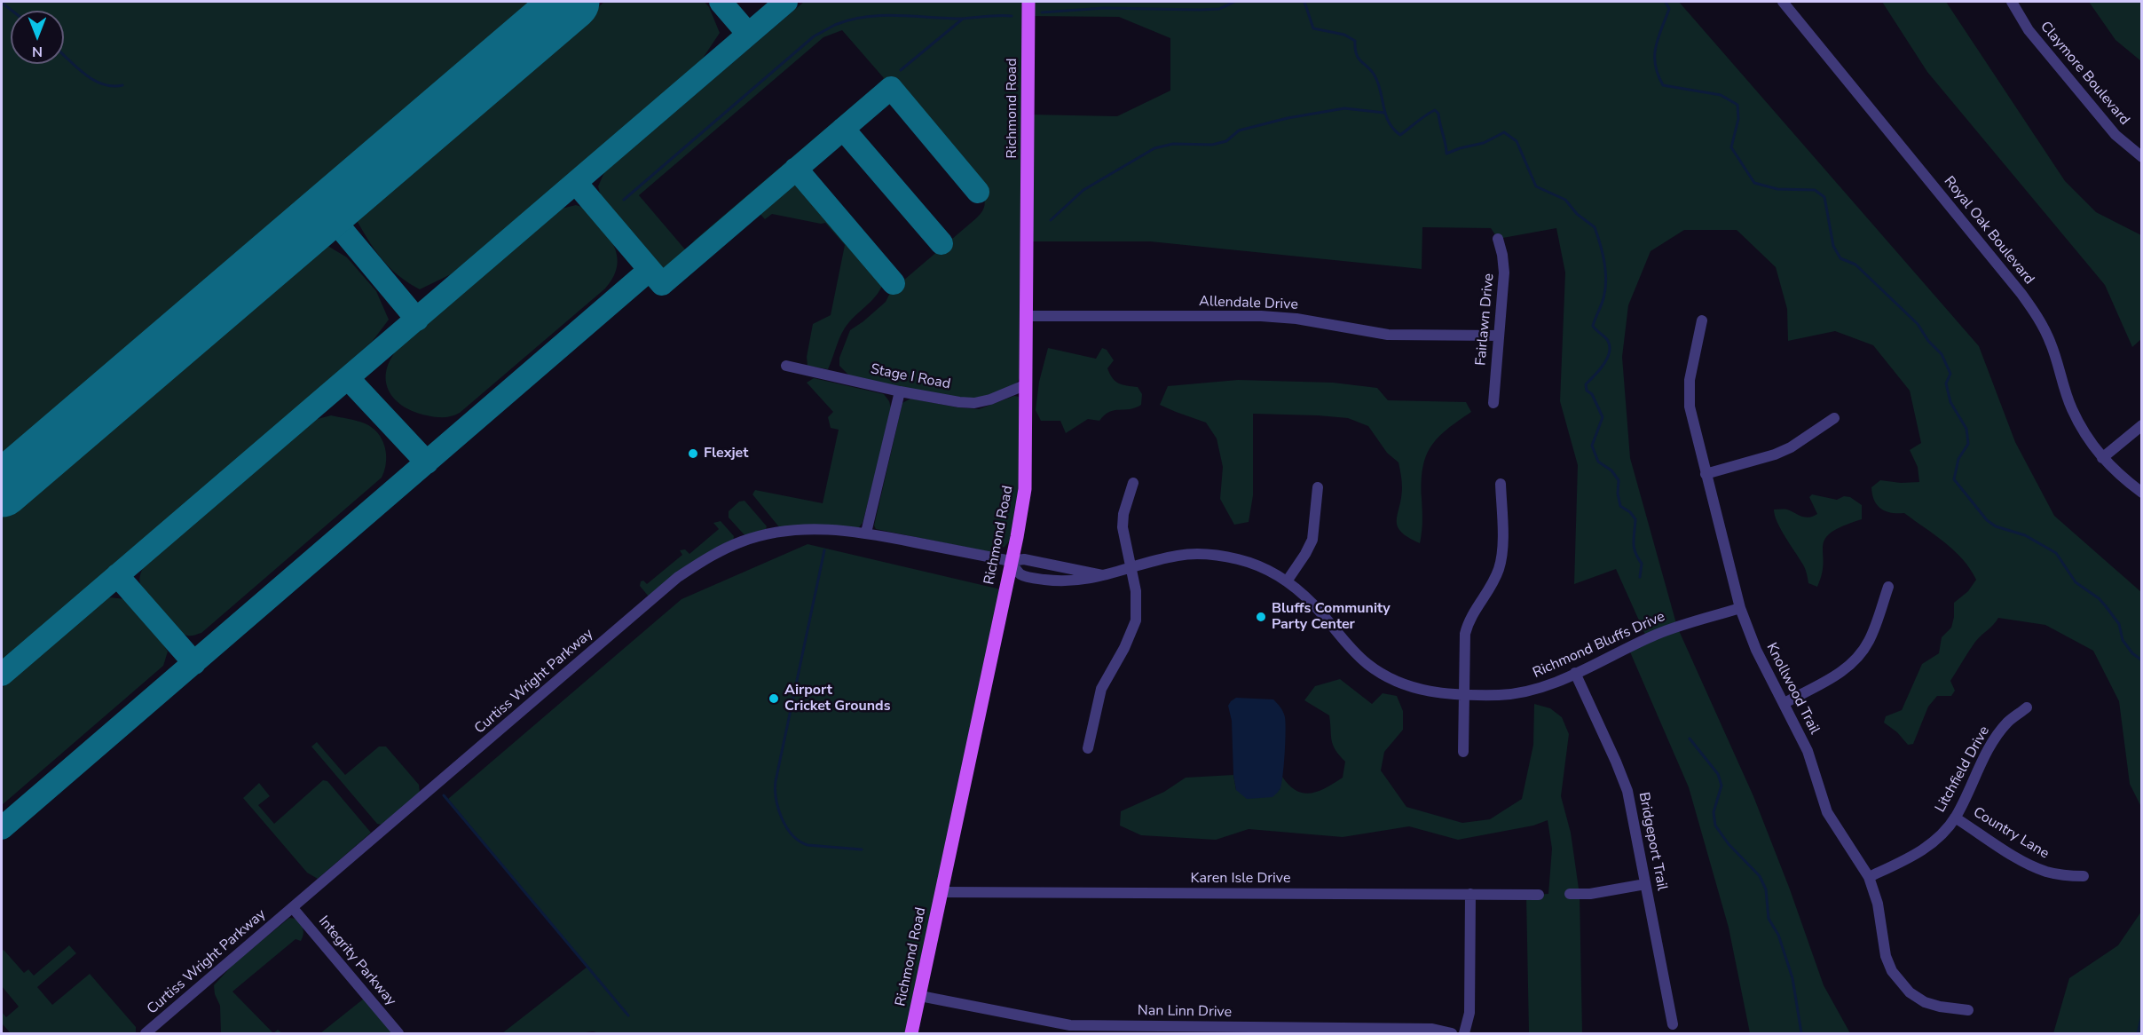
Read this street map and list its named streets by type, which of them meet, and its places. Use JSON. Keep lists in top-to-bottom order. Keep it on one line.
{"streets":{"main road":["Richmond Road"],"street":["Claymore Boulevard","Royal Oak Boulevard","Allendale Drive","Fairlawn Drive","Stage I Road","Richmond Bluffs Drive","Curtiss Wright Parkway","Knollwood Trail","Litchfield Drive","Country Lane","Bridgeport Trail","Karen Isle Drive","Integrity Parkway","Nan Linn Drive"]},"crossings":[["Richmond Road","Allendale Drive"],["Richmond Road","Stage I Road"],["Richmond Road","Richmond Bluffs Drive"],["Richmond Road","Curtiss Wright Parkway"],["Richmond Road","Karen Isle Drive"],["Richmond Road","Nan Linn Drive"],["Allendale Drive","Fairlawn Drive"],["Richmond Bluffs Drive","Curtiss Wright Parkway"],["Richmond Bluffs Drive","Knollwood Trail"],["Richmond Bluffs Drive","Bridgeport Trail"],["Curtiss Wright Parkway","Integrity Parkway"],["Knollwood Trail","Litchfield Drive"],["Litchfield Drive","Country Lane"]],"places":["Flexjet","Bluffs Community Party Center","Airport Cricket Grounds"],"north":"bottom"}
